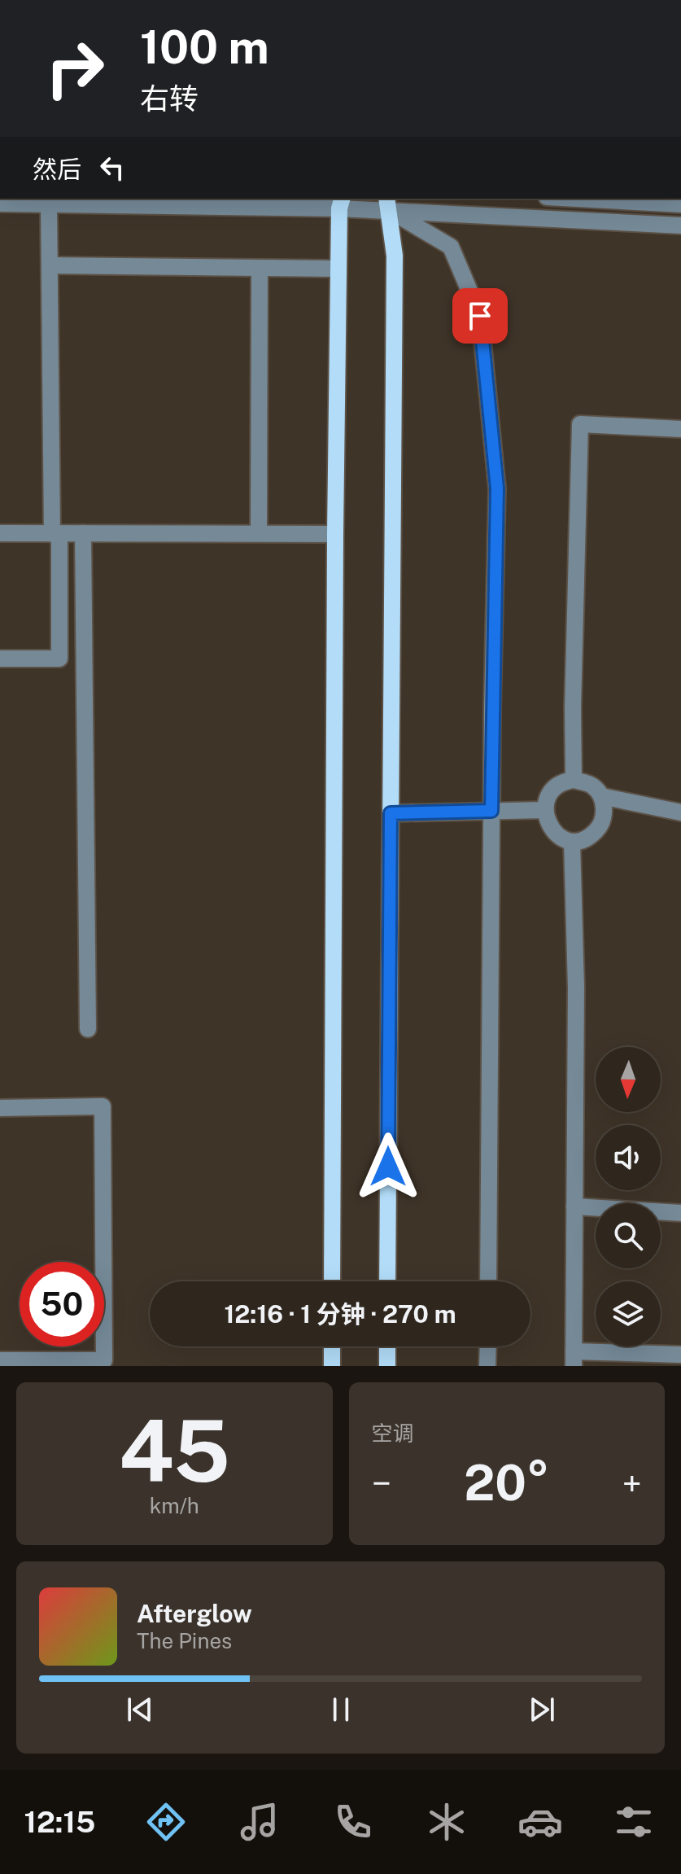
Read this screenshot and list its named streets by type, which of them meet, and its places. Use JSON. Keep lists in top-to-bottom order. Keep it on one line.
{"north":"bottom","page":{"turn":["100 m","右转"],"then":"然后","limit":"50","trip":"12:16 · 1 分钟 · 270 m","tile":[["45","km/h"],"空调"],"heat":["−","20°","+"],"song":["Afterglow","The Pines"],"tabs":"12:15"}}
